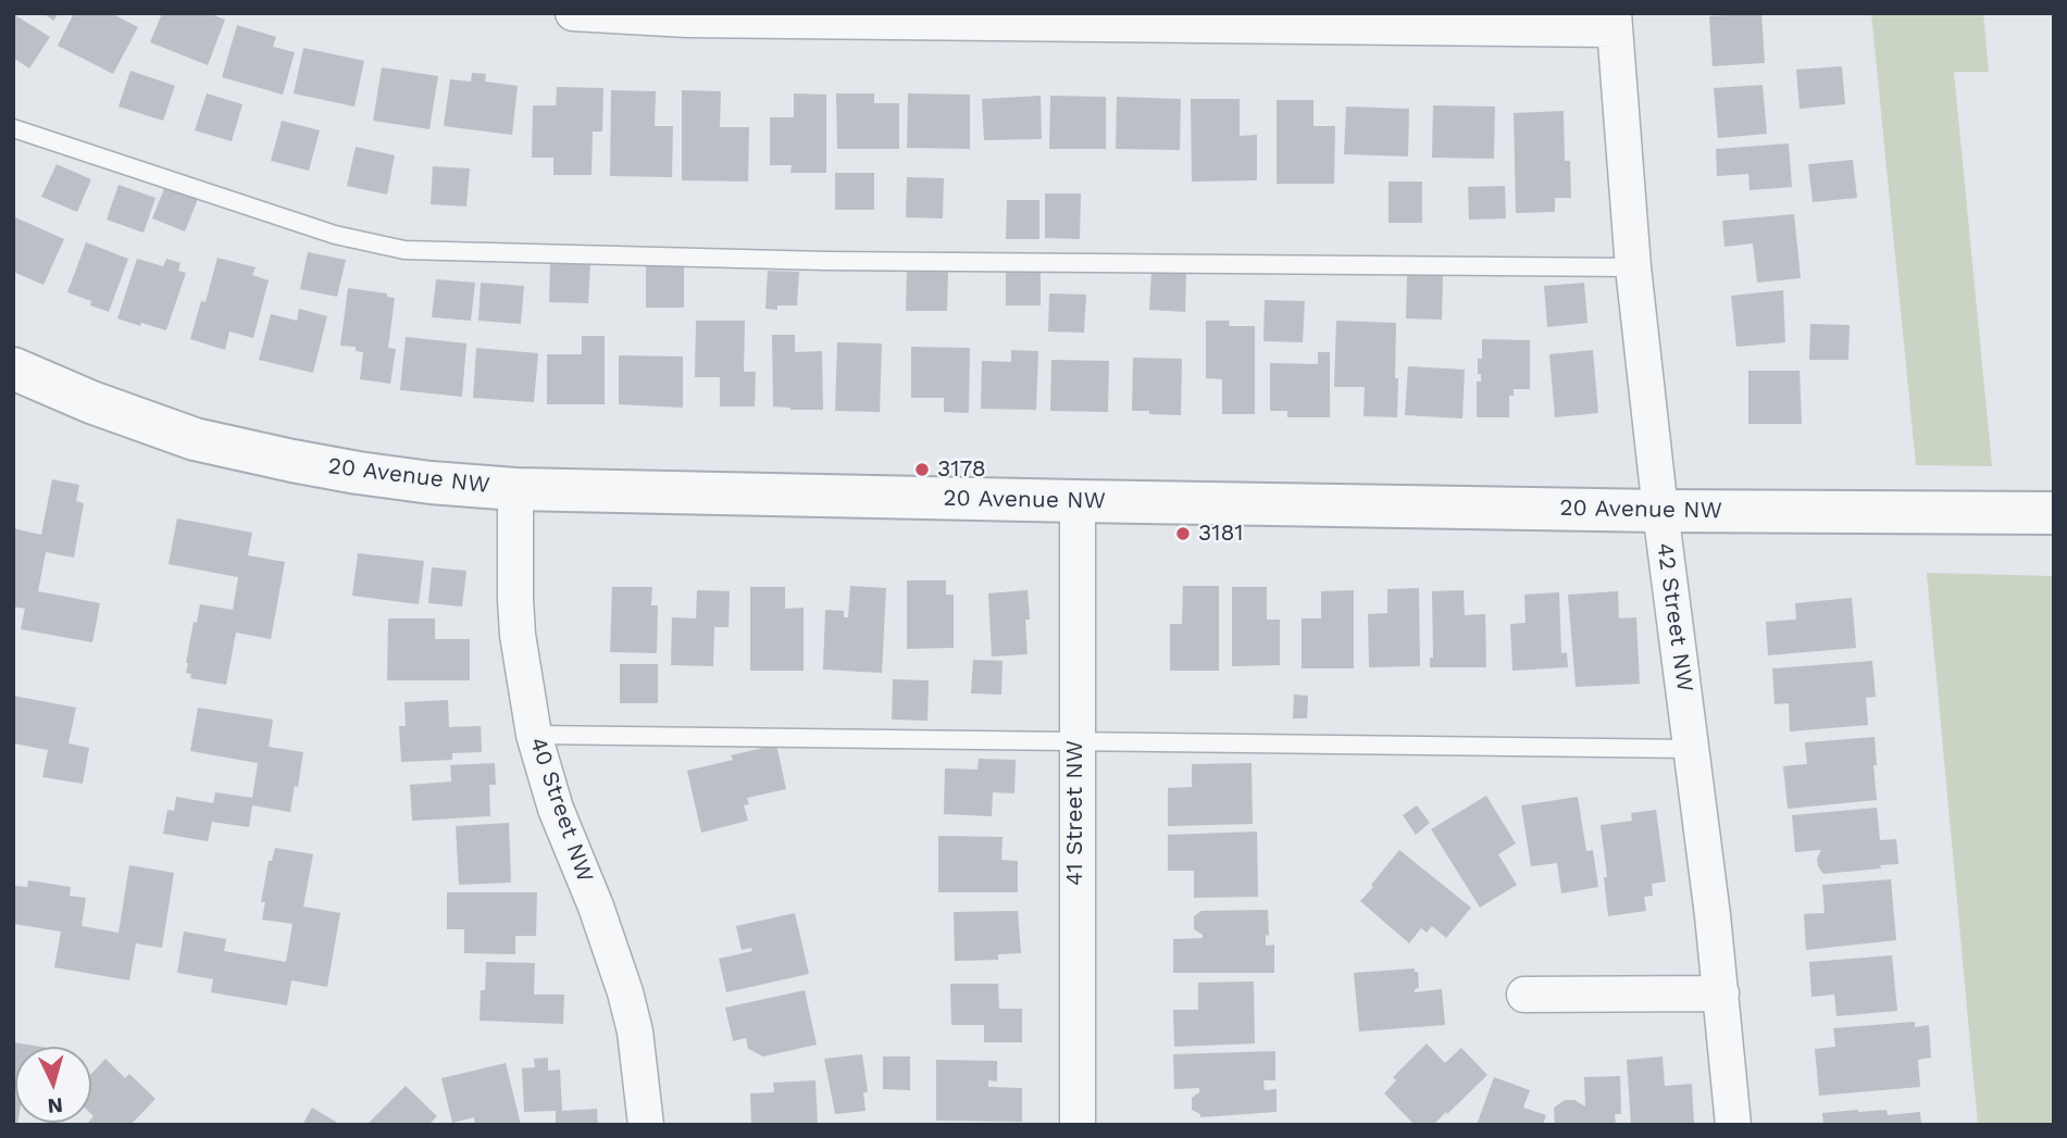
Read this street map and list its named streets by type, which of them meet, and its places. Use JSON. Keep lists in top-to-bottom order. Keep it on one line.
{"streets":{"street":["20 Avenue NW","42 Street NW","40 Street NW","41 Street NW"]},"crossings":[["20 Avenue NW","42 Street NW"],["20 Avenue NW","40 Street NW"],["20 Avenue NW","41 Street NW"]],"places":["3178","3181"],"north":"bottom"}
